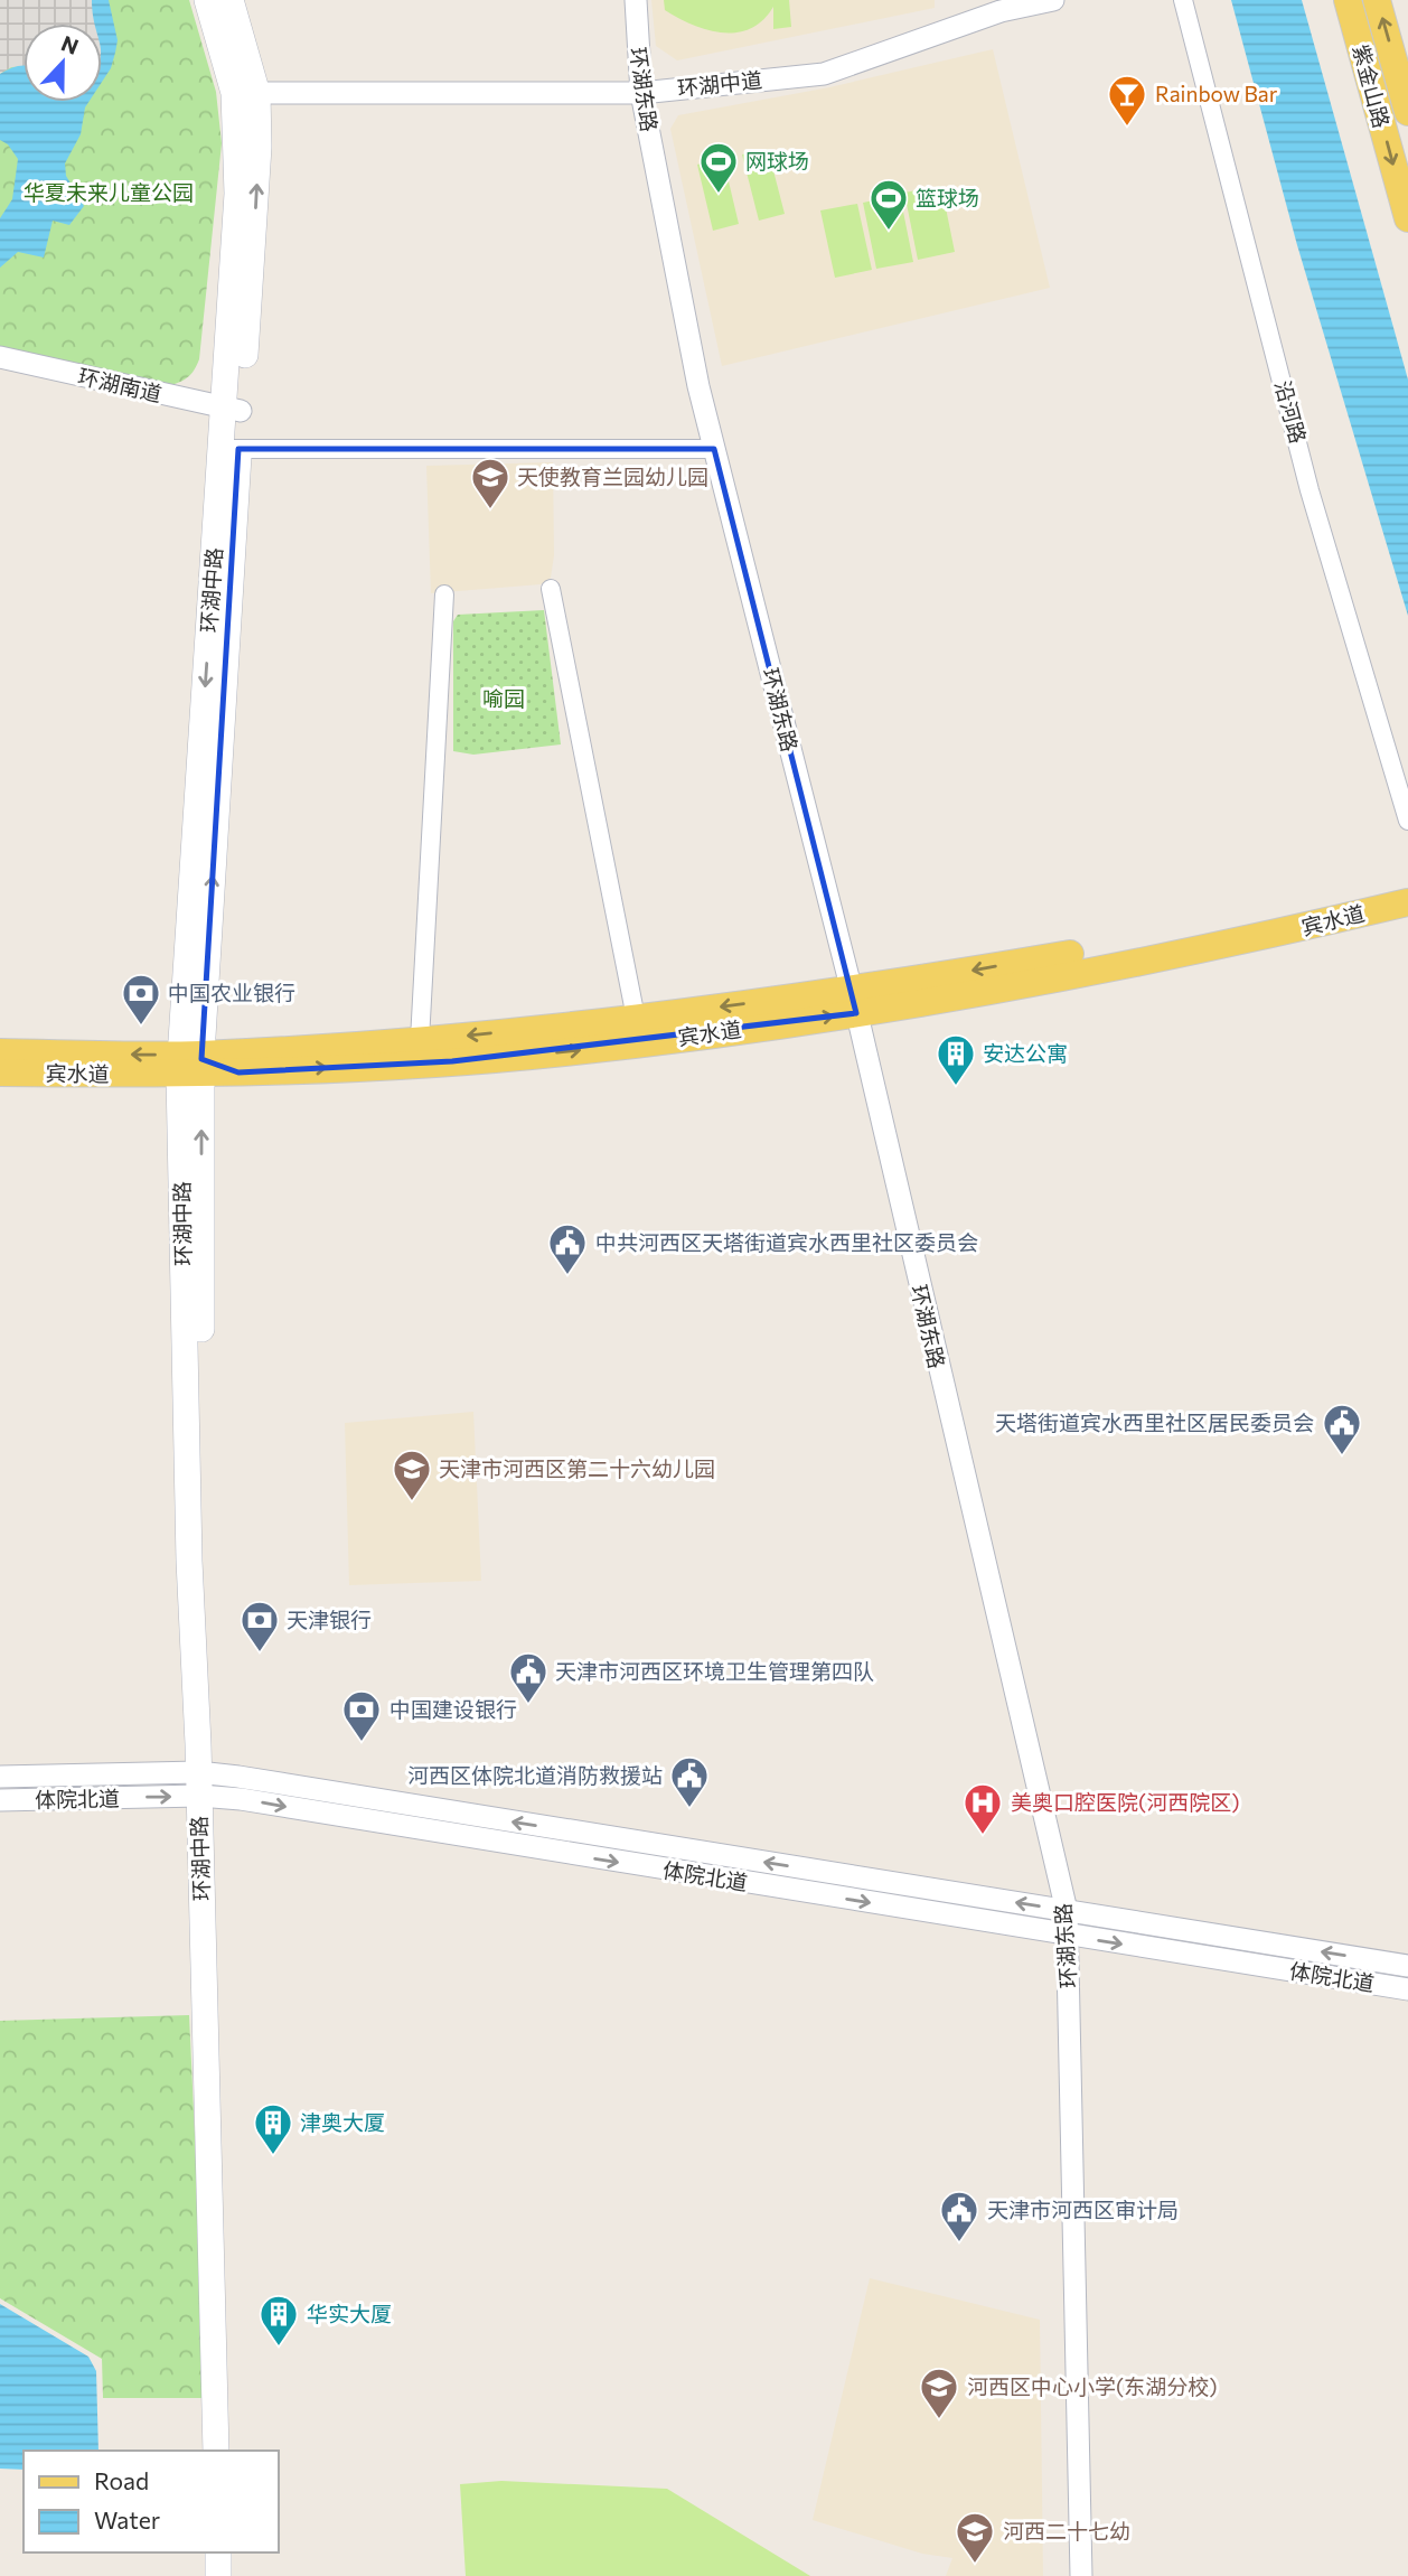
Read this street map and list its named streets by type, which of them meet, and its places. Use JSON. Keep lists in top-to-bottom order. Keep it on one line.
{"streets":{"main road":["紫金山路","环湖中路","宾水道"],"street":["环湖中道","环湖东路","环湖南道","沿河路","体院北道"]},"crossings":[["环湖中道","环湖东路"],["环湖中道","环湖中路"],["环湖东路","宾水道"],["环湖东路","体院北道"],["环湖南道","环湖中路"],["环湖中路","宾水道"],["环湖中路","体院北道"]],"parks":["华夏未来儿童公园","喻园"],"places":{"bar":["Rainbow Bar"],"sports":["网球场","篮球场"],"school or university":["天使教育兰园幼儿园","天津市河西区第二十六幼儿园","河西区中心小学(东湖分校)","河西二十七幼"],"bank":["中国农业银行","天津银行","中国建设银行"],"building":["安达公寓","津奥大厦","华实大厦"],"public building":["中共河西区天塔街道宾水西里社区委员会","天塔街道宾水西里社区居民委员会","天津市河西区环境卫生管理第四队","河西区体院北道消防救援站","天津市河西区审计局"],"hospital":["美奥口腔医院(河西院区)"]},"legend":["Road","Water"],"north":"top"}
